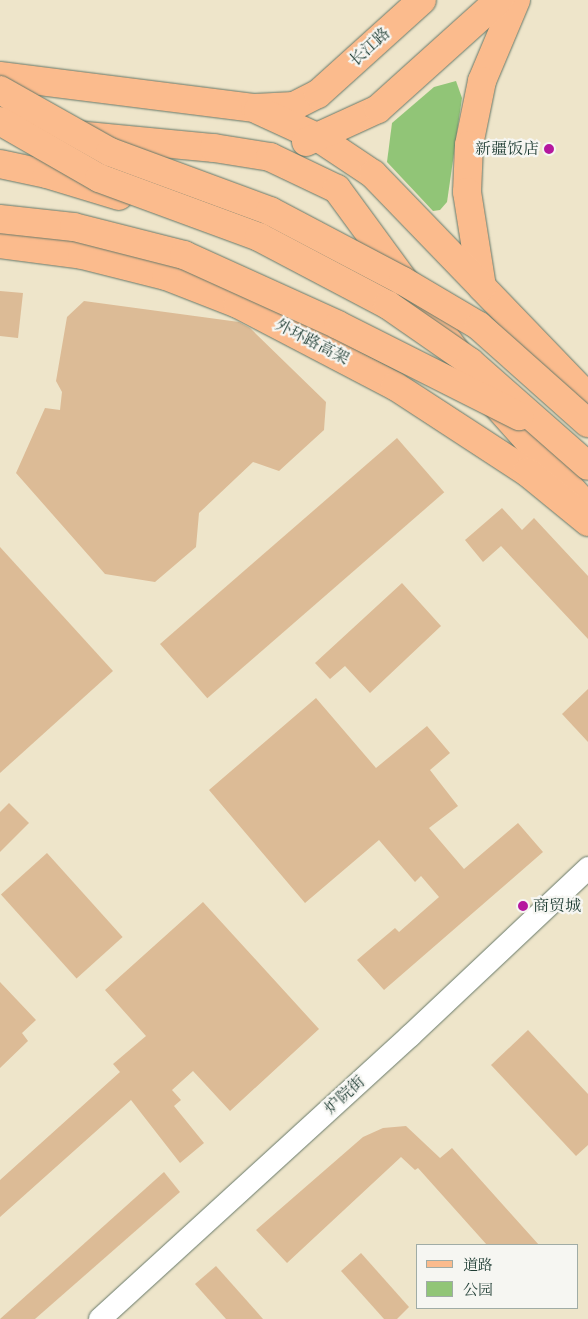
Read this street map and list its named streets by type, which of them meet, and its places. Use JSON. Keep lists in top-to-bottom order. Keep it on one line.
{"streets":{"main road":["长江路","外环路高架"],"street":["炉院街"]},"places":["新疆饭店","商贸城"],"legend":["道路","公园"]}
